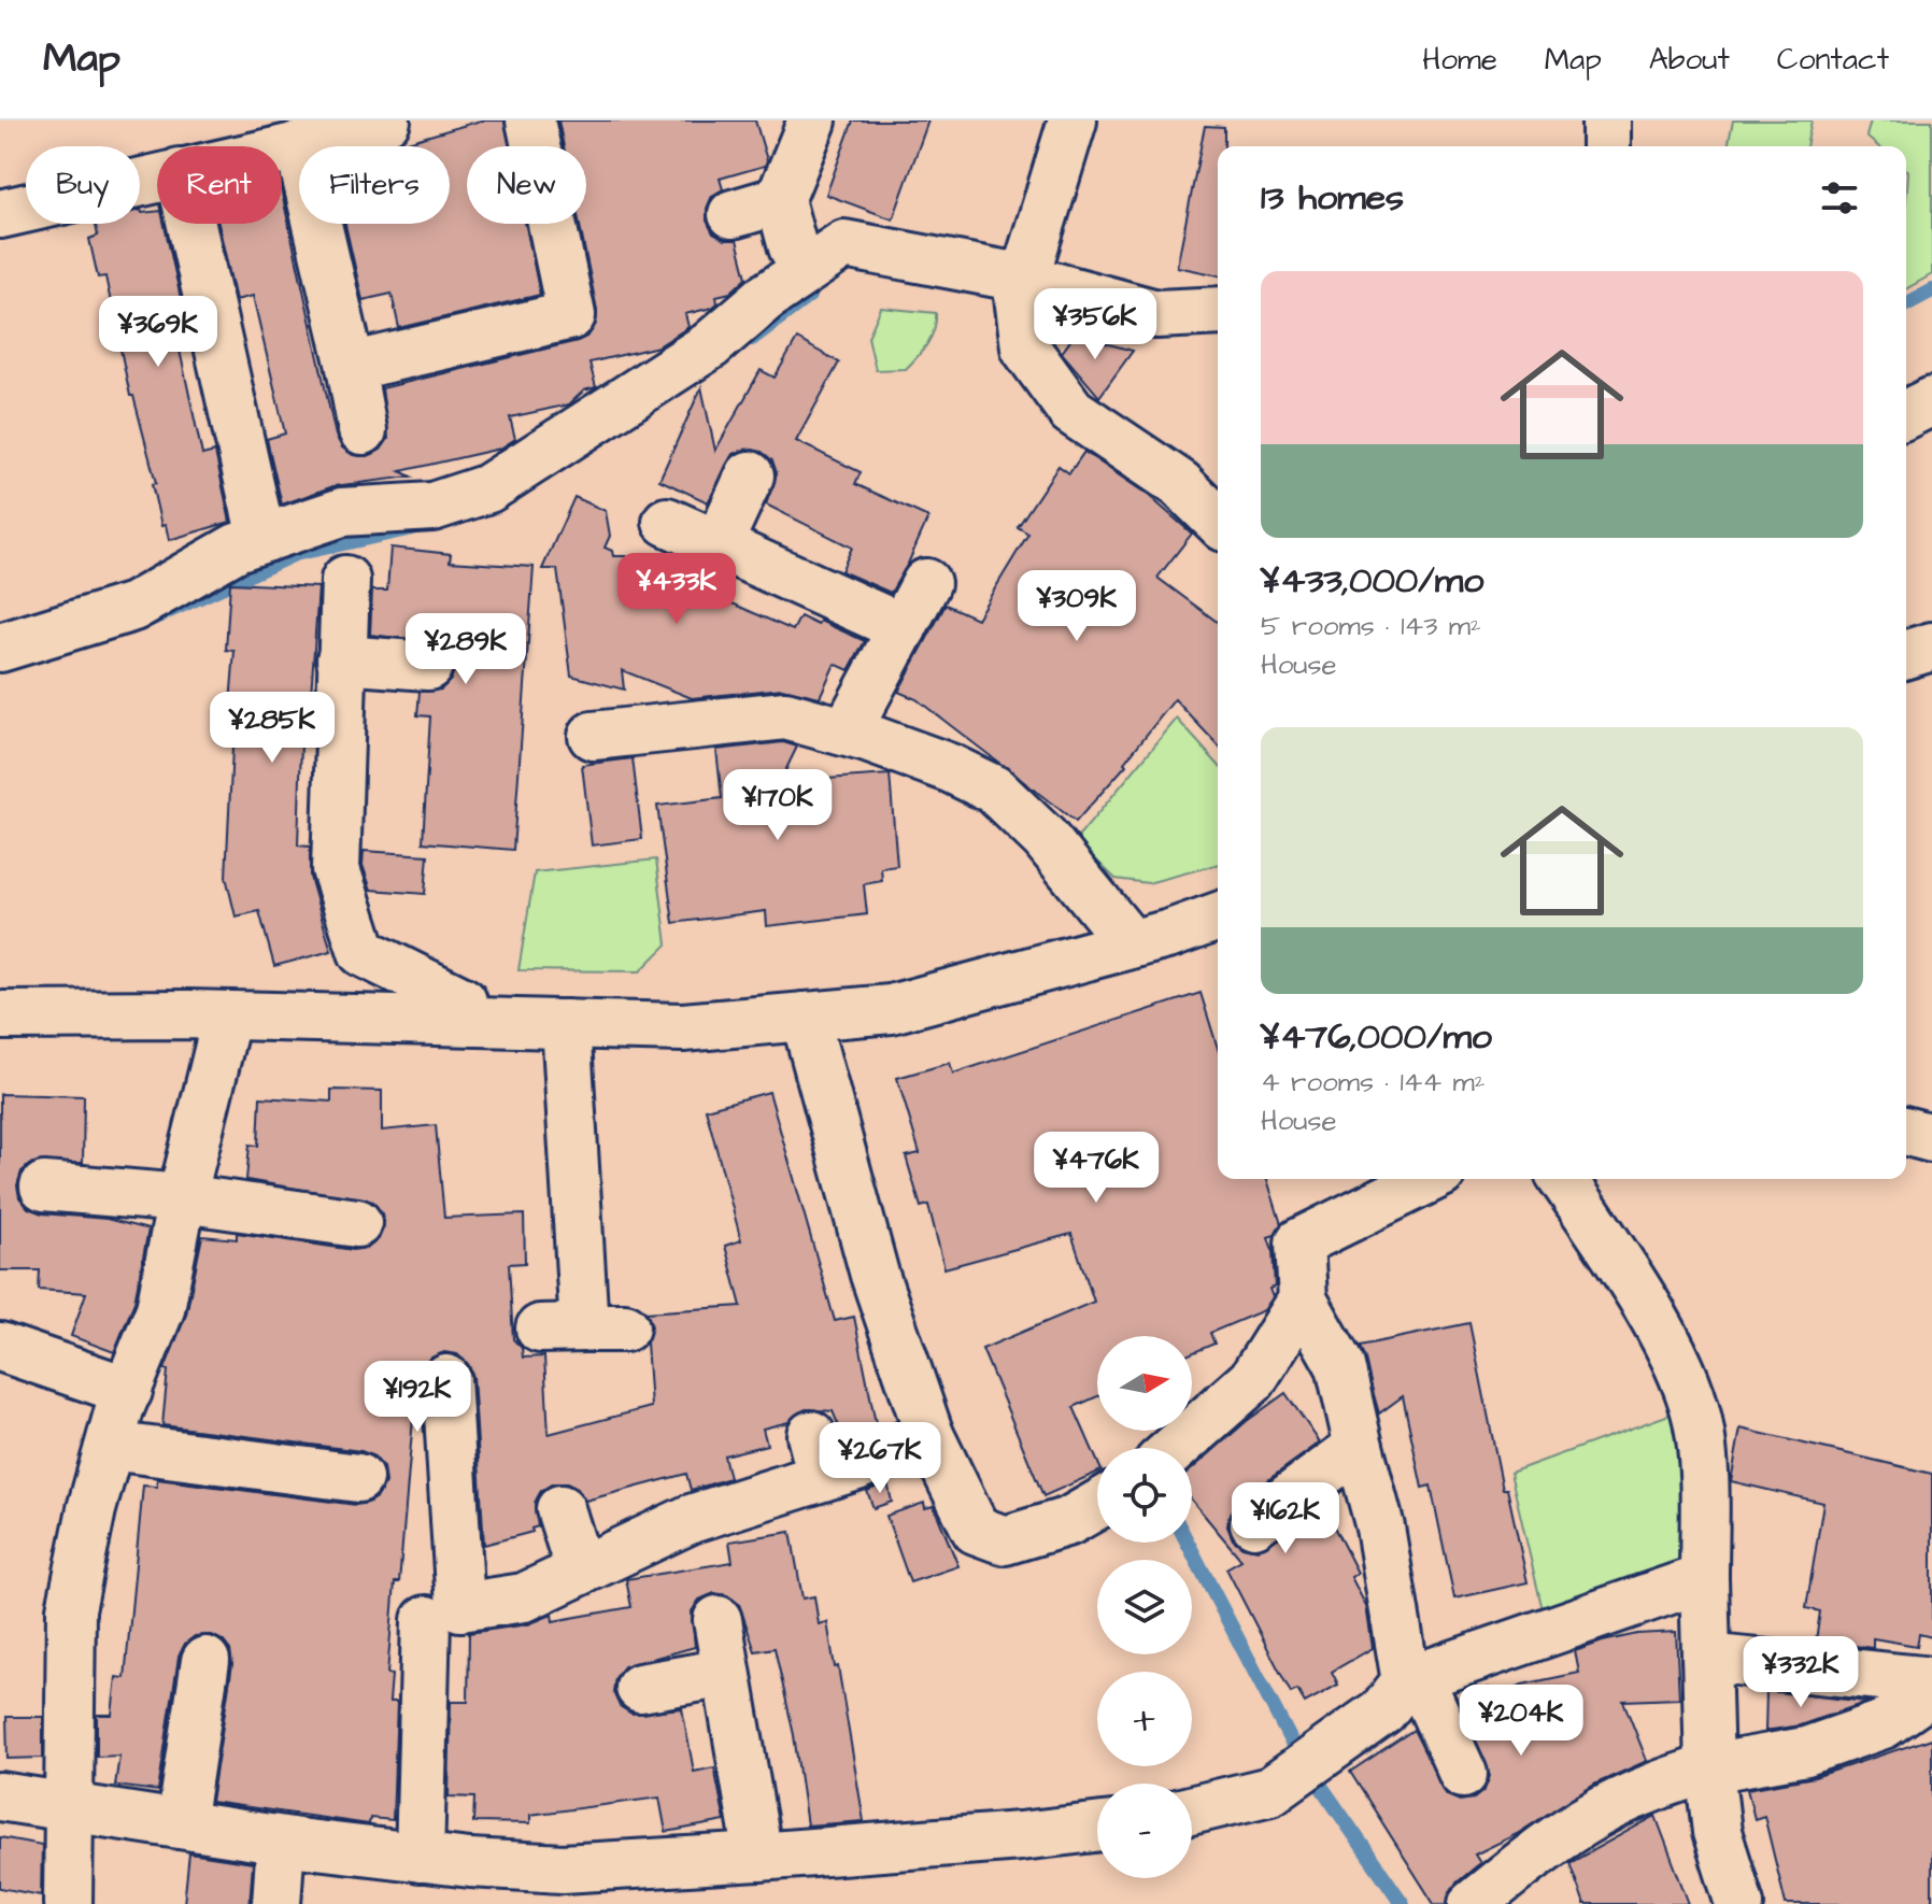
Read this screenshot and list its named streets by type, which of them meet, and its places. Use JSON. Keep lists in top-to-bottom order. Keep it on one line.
{"north":"right","page":{"header":"Map","nav":["Home","Map","About","Contact"],"chip":["Buy","Rent","Filters","New"],"heading":"13 homes","list":[{"name":"¥433,000/mo","note":"5 rooms · 143 m² · House"},{"name":"¥476,000/mo","note":"4 rooms · 144 m² · House"}],"price":["¥356K","¥369K","¥433K","¥309K","¥289K","¥285K","¥170K","¥476K","¥192K","¥267K","¥162K","¥332K","¥204K"],"map_buttons":["+","−"]}}
